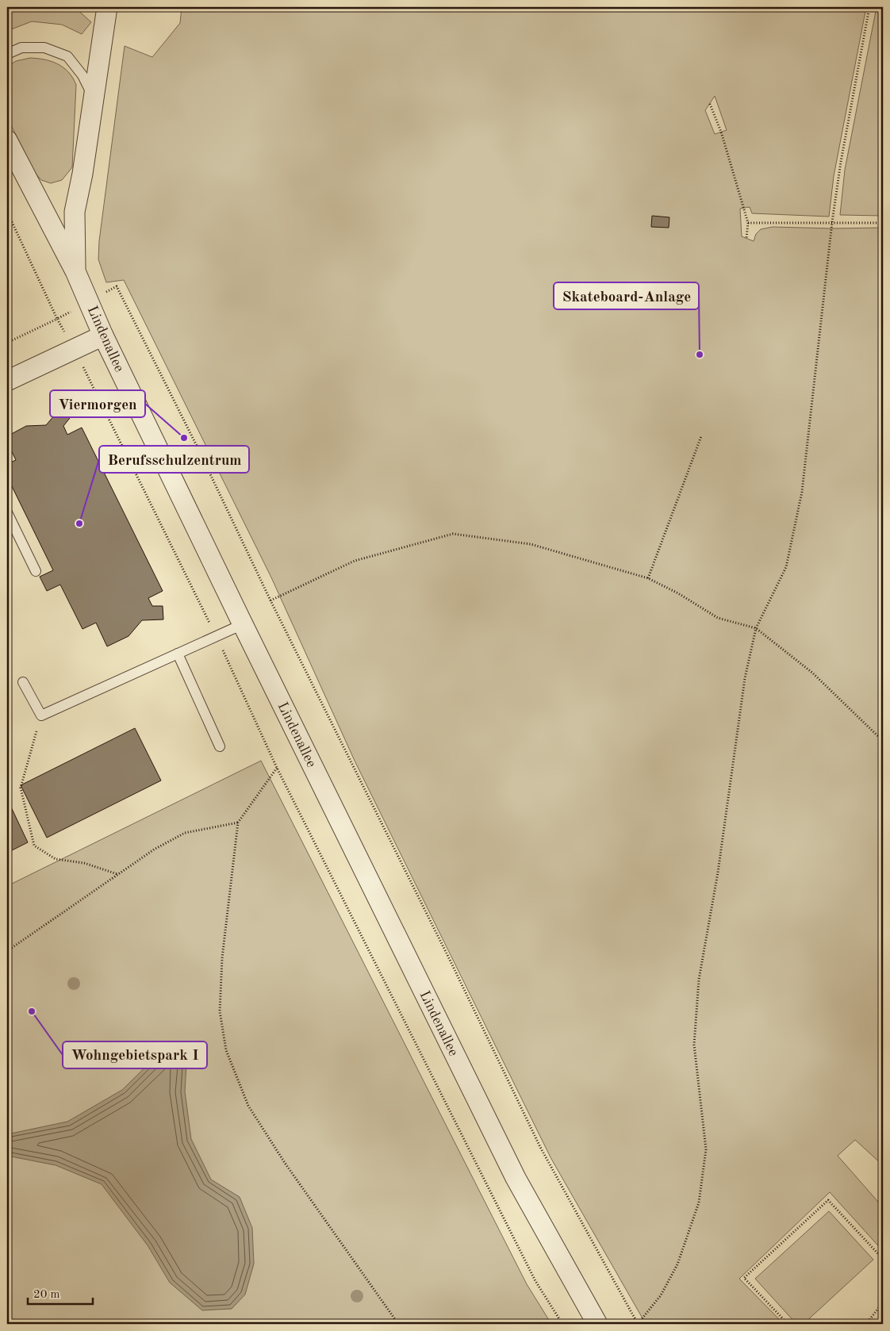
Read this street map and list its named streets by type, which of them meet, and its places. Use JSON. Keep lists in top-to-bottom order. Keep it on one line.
{"streets":{"street":["Lindenallee"]},"places":["Skateboard-Anlage","Viermorgen","Berufsschulzentrum","Wohngebietspark I"],"scale_bar":"20 m"}
